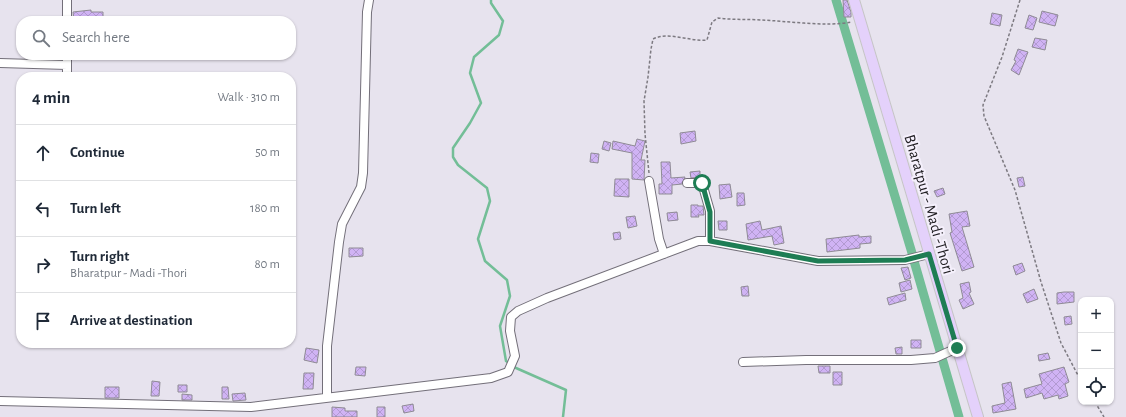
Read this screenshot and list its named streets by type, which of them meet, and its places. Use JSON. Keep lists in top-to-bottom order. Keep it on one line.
{"streets":{"main road":["Bharatpur - Madi -Thori"]},"page":{"search":"Search here","heading":["4 min","Walk · 310 m"],"list":[["Continue","50 m"],["Turn left","180 m"],["Turn right","Bharatpur - Madi -Thori","80 m"],"Arrive at destination"],"map_buttons":["+","−"]}}
